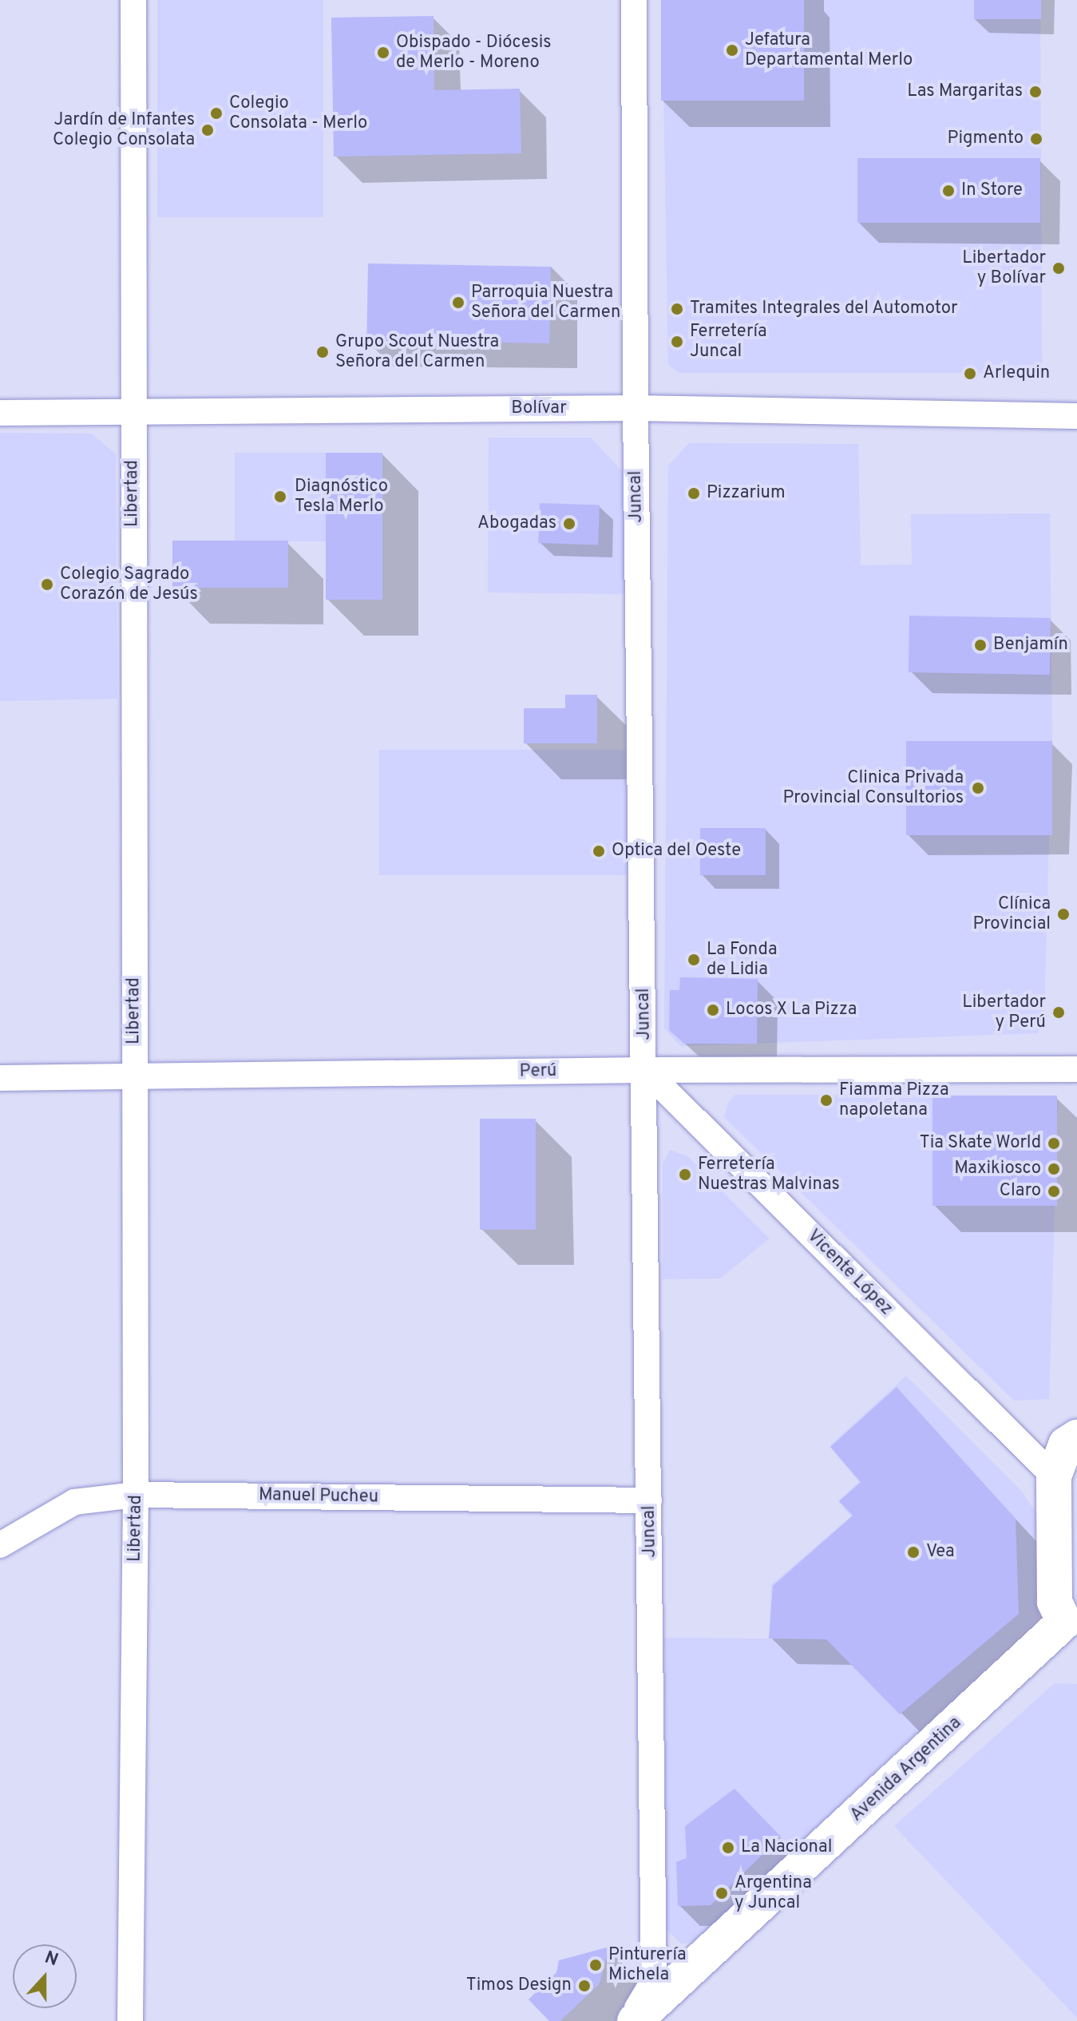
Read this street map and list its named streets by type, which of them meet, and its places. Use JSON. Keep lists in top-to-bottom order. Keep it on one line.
{"streets":{"main road":["Avenida Argentina"],"street":["Bolívar","Libertad","Juncal","Perú","Vicente López","Manuel Pucheu"]},"crossings":[["Bolívar","Libertad"],["Bolívar","Juncal"],["Libertad","Perú"],["Libertad","Manuel Pucheu"],["Juncal","Perú"],["Juncal","Vicente López"],["Juncal","Manuel Pucheu"],["Juncal","Avenida Argentina"],["Perú","Vicente López"]],"places":["Jefatura Departamental Merlo","Obispado - Diócesis de Merlo - Moreno","Las Margaritas","Colegio Consolata - Merlo","Jardín de Infantes Colegio Consolata","Pigmento","In Store","Libertador y Bolívar","Parroquia Nuestra Señora del Carmen","Tramites Integrales del Automotor","Ferretería Juncal","Grupo Scout Nuestra Señora del Carmen","Arlequin","Pizzarium","Diagnóstico Tesla Merlo","Abogadas","Colegio Sagrado Corazón de Jesús","Benjamín","Clinica Privada Provincial Consultorios","Optica del Oeste","Clínica Provincial","La Fonda de Lidia","Locos X La Pizza","Libertador y Perú","Fiamma Pizza napoletana","Tia Skate World","Maxikiosco","Ferretería Nuestras Malvinas","Claro","Vea","La Nacional","Argentina y Juncal","Pinturería Michela","Timos Design"],"north":"top"}
